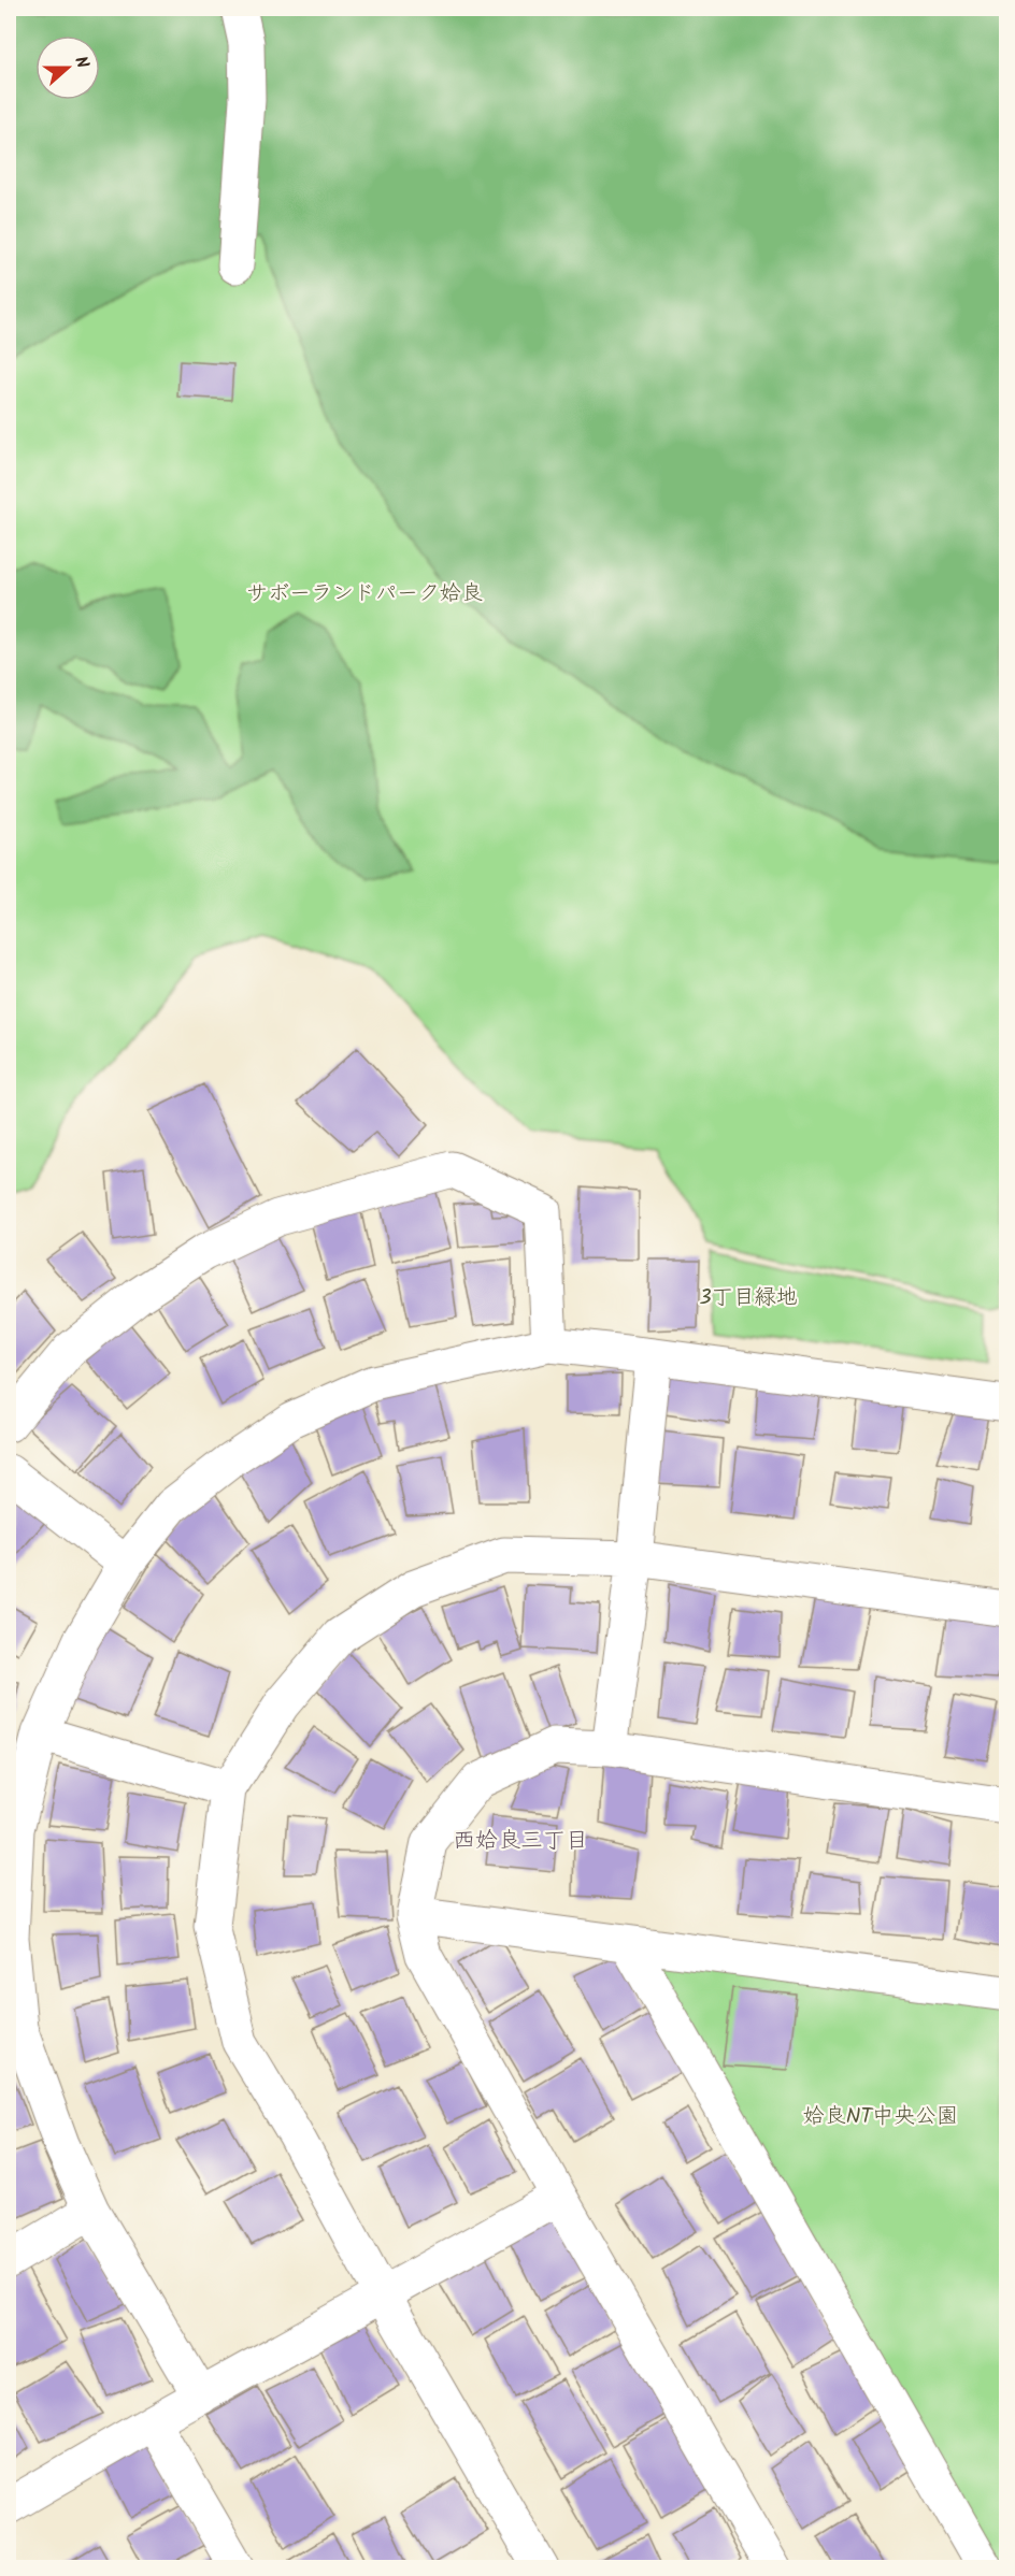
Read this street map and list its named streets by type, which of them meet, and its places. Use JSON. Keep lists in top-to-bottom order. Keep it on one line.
{"districts":["西姶良三丁目"],"parks":["サボーランドパーク姶良","3丁目緑地","姶良NT中央公園"],"north":"right"}
